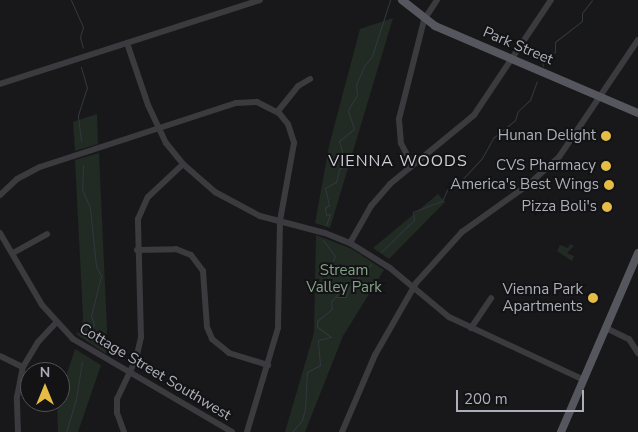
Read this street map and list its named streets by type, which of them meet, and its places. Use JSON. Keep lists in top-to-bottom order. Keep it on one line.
{"streets":{"main road":["Park Street"],"street":["Cottage Street Southwest"]},"districts":["VIENNA WOODS"],"parks":["Stream Valley Park"],"places":["Hunan Delight","CVS Pharmacy","America's Best Wings","Pizza Boli's","Vienna Park Apartments"],"scale_bar":"200 m","north":"top"}
